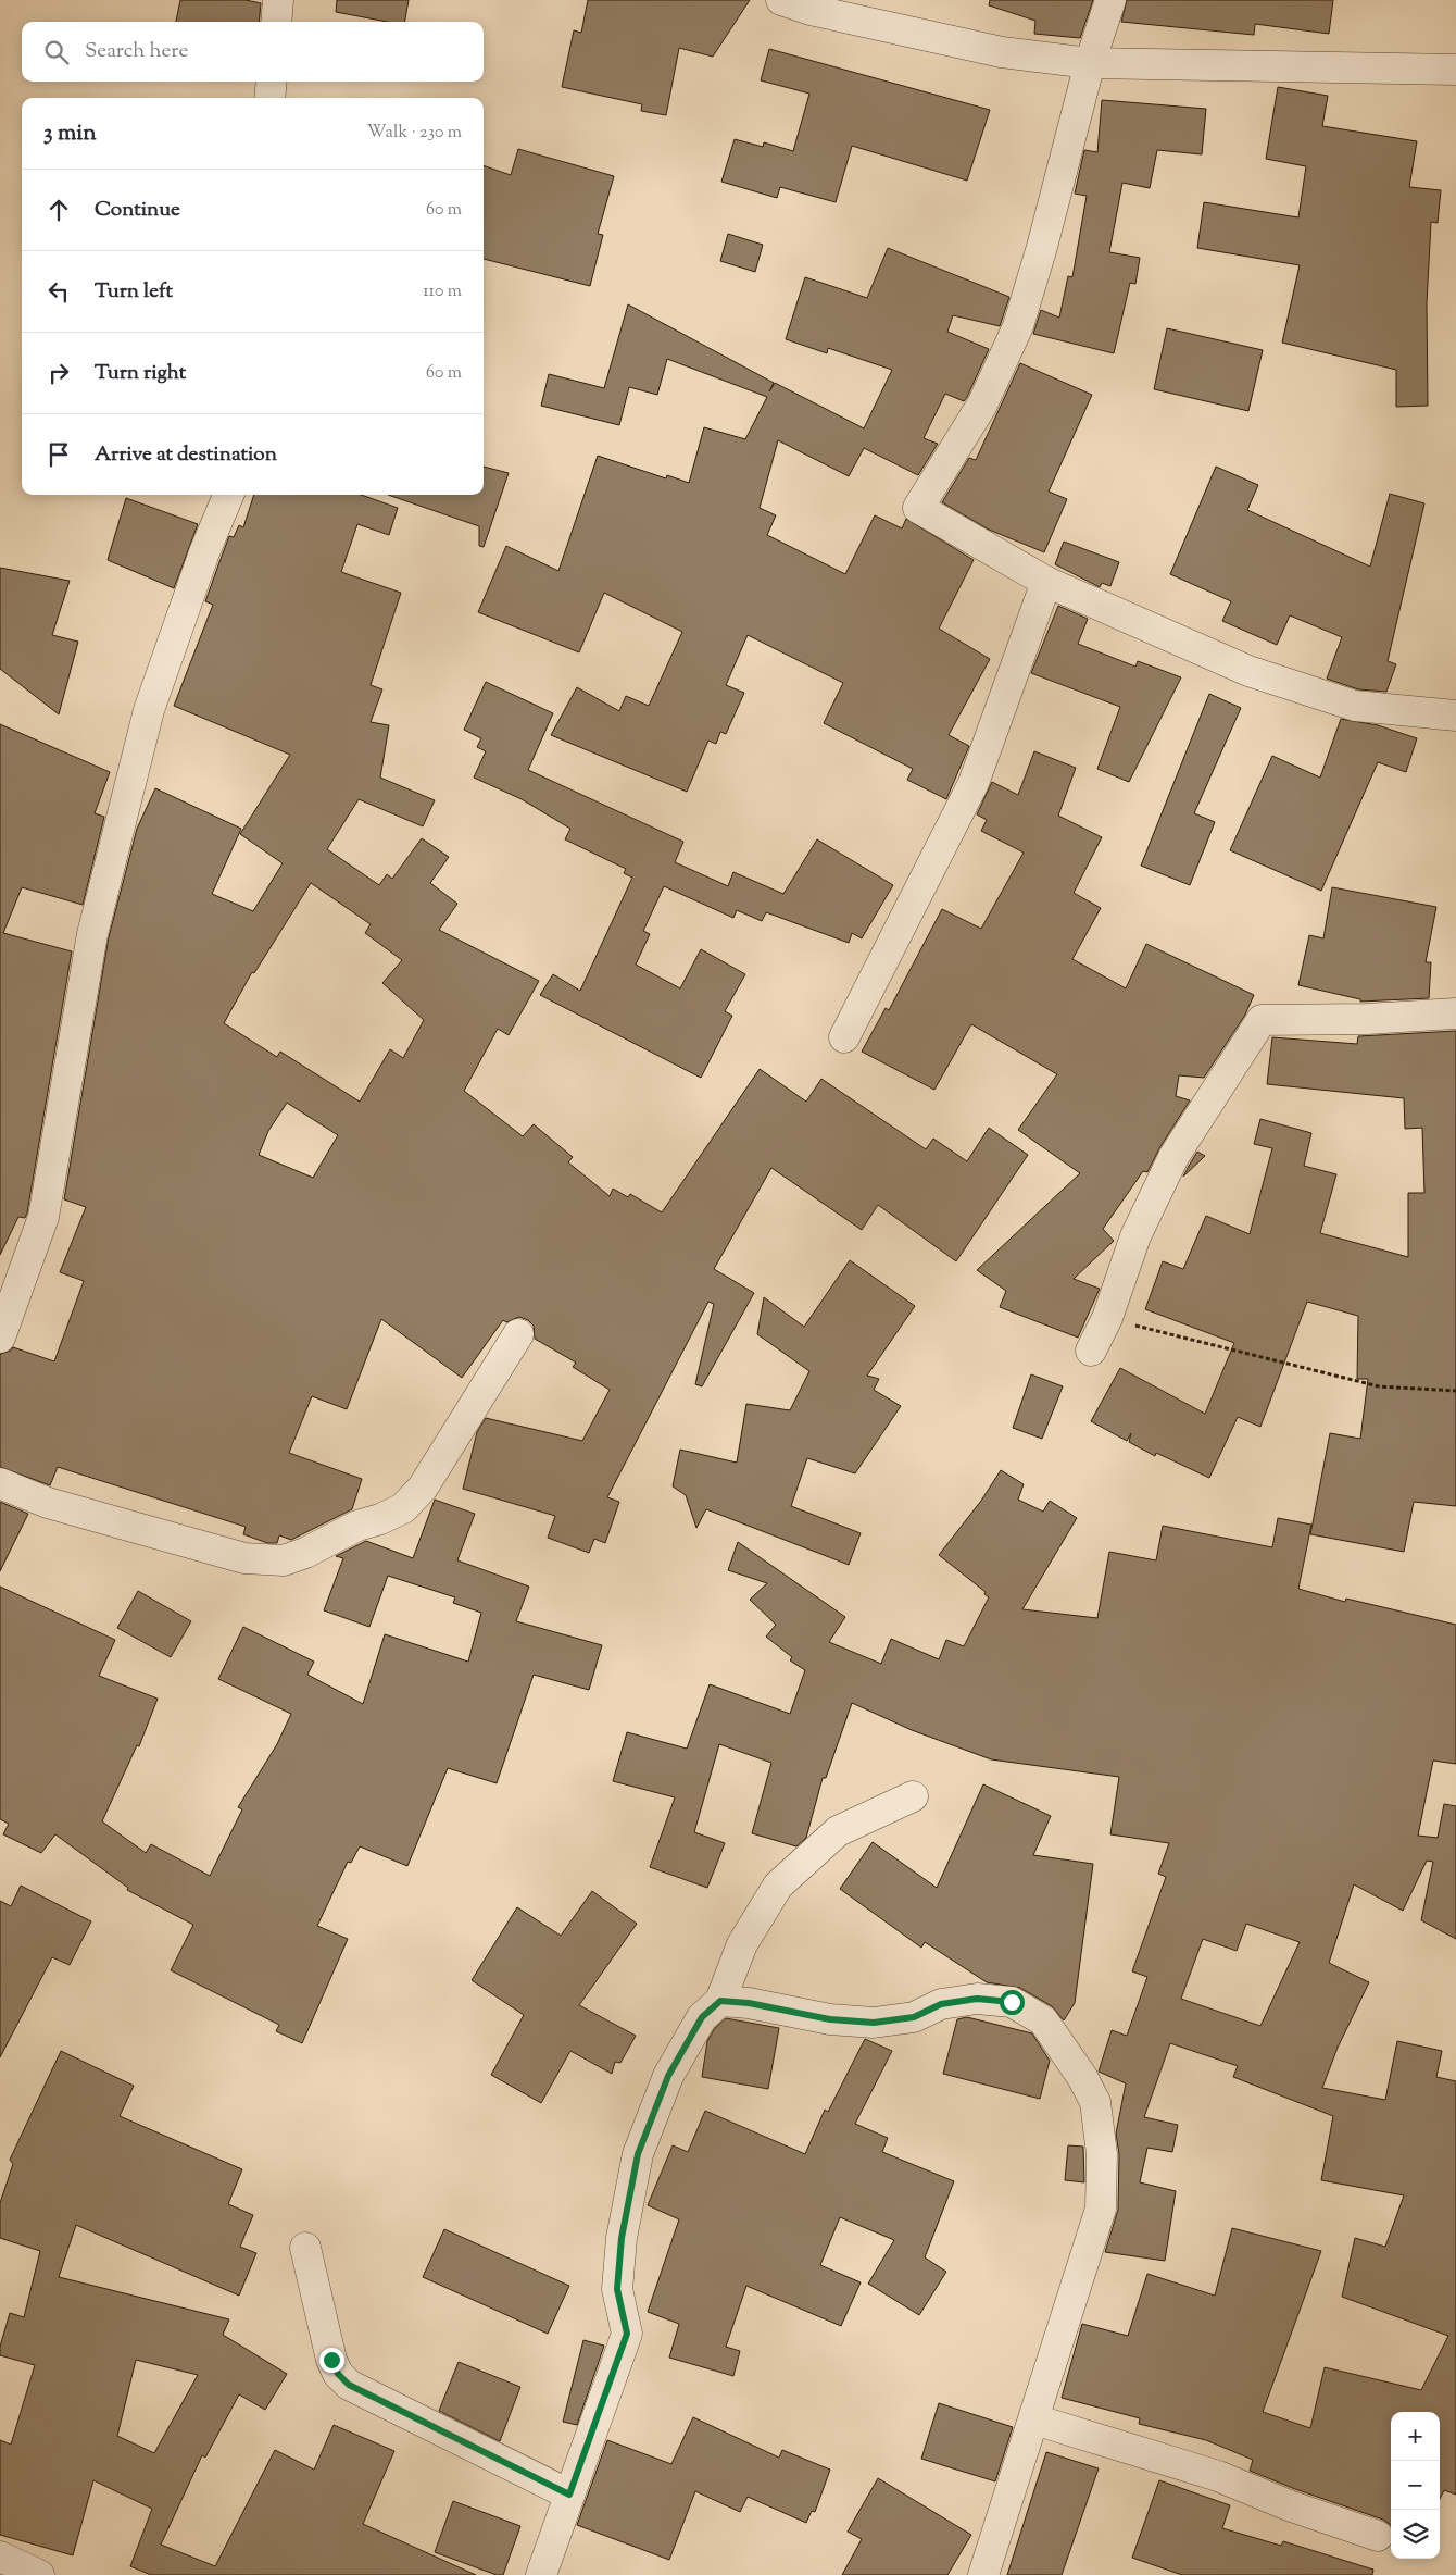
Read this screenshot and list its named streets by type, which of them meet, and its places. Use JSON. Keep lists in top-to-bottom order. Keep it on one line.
{"page":{"search":"Search here","heading":["3 min","Walk · 230 m"],"list":[["Continue","60 m"],["Turn left","110 m"],["Turn right","60 m"],"Arrive at destination"],"map_buttons":["+","−"]}}
